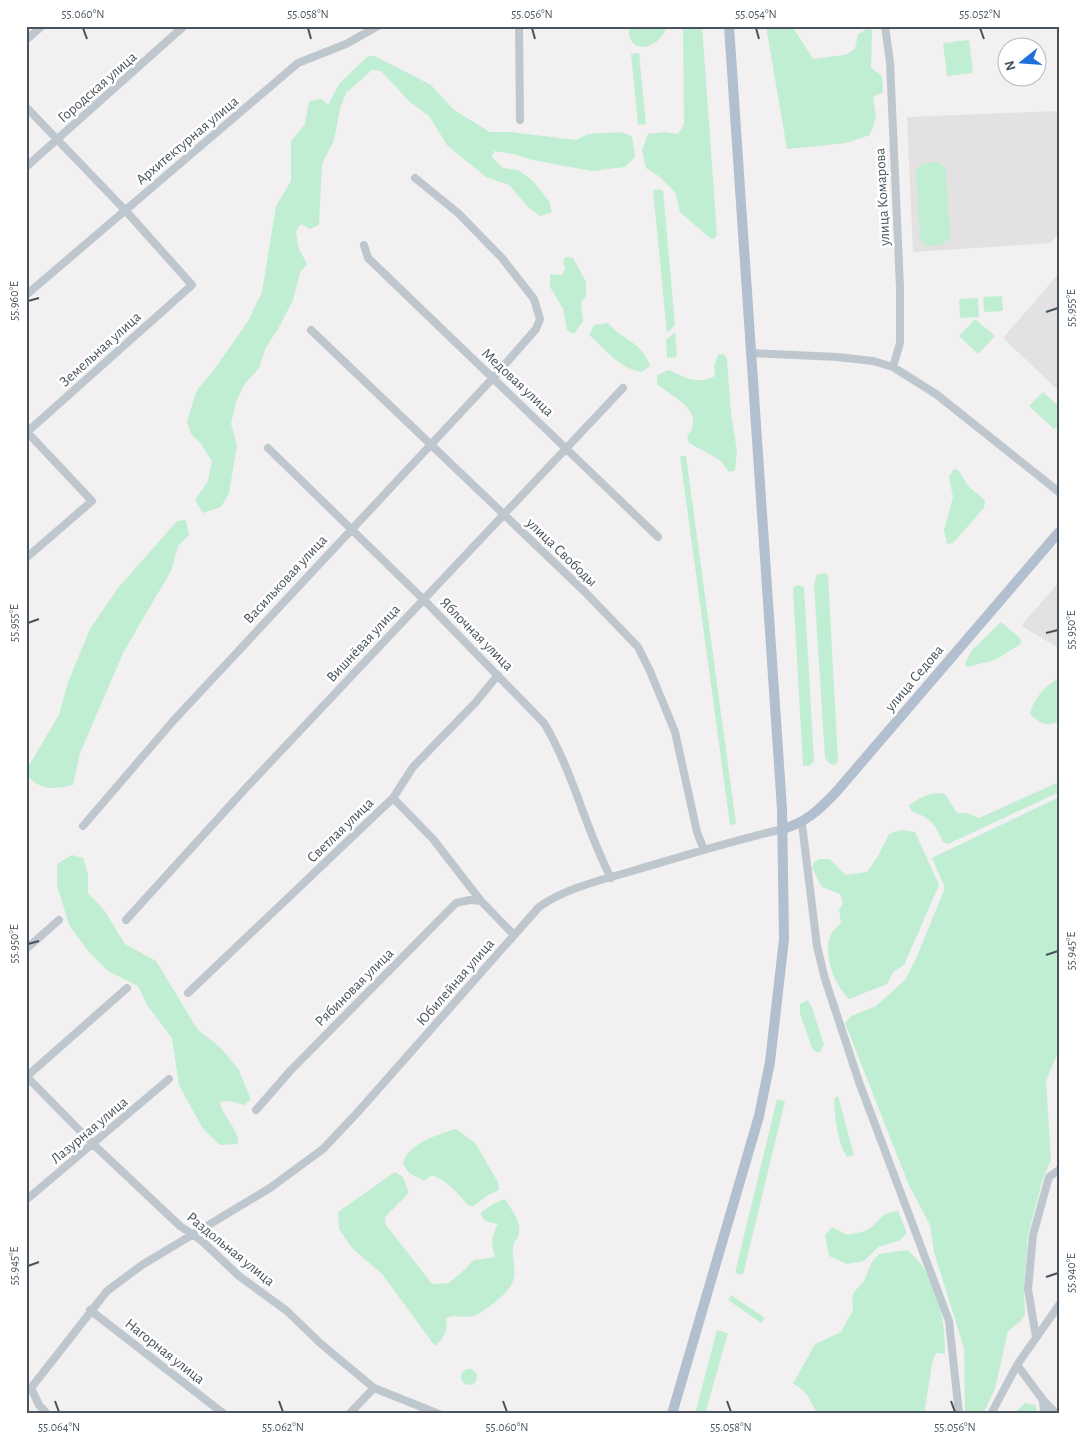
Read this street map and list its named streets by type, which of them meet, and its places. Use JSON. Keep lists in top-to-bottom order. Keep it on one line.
{"streets":{"main road":["улица Седова"],"street":["Городская улица","Архитектурная улица","улица Комарова","Земельная улица","Медовая улица","улица Свободы","Васильковая улица","Яблочная улица","Вишнёвая улица","Светлая улица","Юбилейная улица","Рябиновая улица","Лазурная улица","Раздольная улица","Нагорная улица"]},"crossings":[["Архитектурная улица","Земельная улица"],["Медовая улица","Васильковая улица"],["Медовая улица","Вишнёвая улица"],["улица Свободы","Васильковая улица"],["улица Свободы","Вишнёвая улица"],["улица Свободы","Юбилейная улица"],["Васильковая улица","Яблочная улица"],["Яблочная улица","Вишнёвая улица"],["Яблочная улица","Светлая улица"],["Яблочная улица","Юбилейная улица"],["улица Седова","Юбилейная улица"],["Юбилейная улица","Раздольная улица"],["Юбилейная улица","Нагорная улица"],["Лазурная улица","Раздольная улица"]],"north":"left","coordinates":["55.060°N","55.058°N","55.056°N","55.054°N","55.052°N","55.960°E","55.955°E","55.950°E","55.945°E","55.940°E","55.064°N","55.062°N"]}
